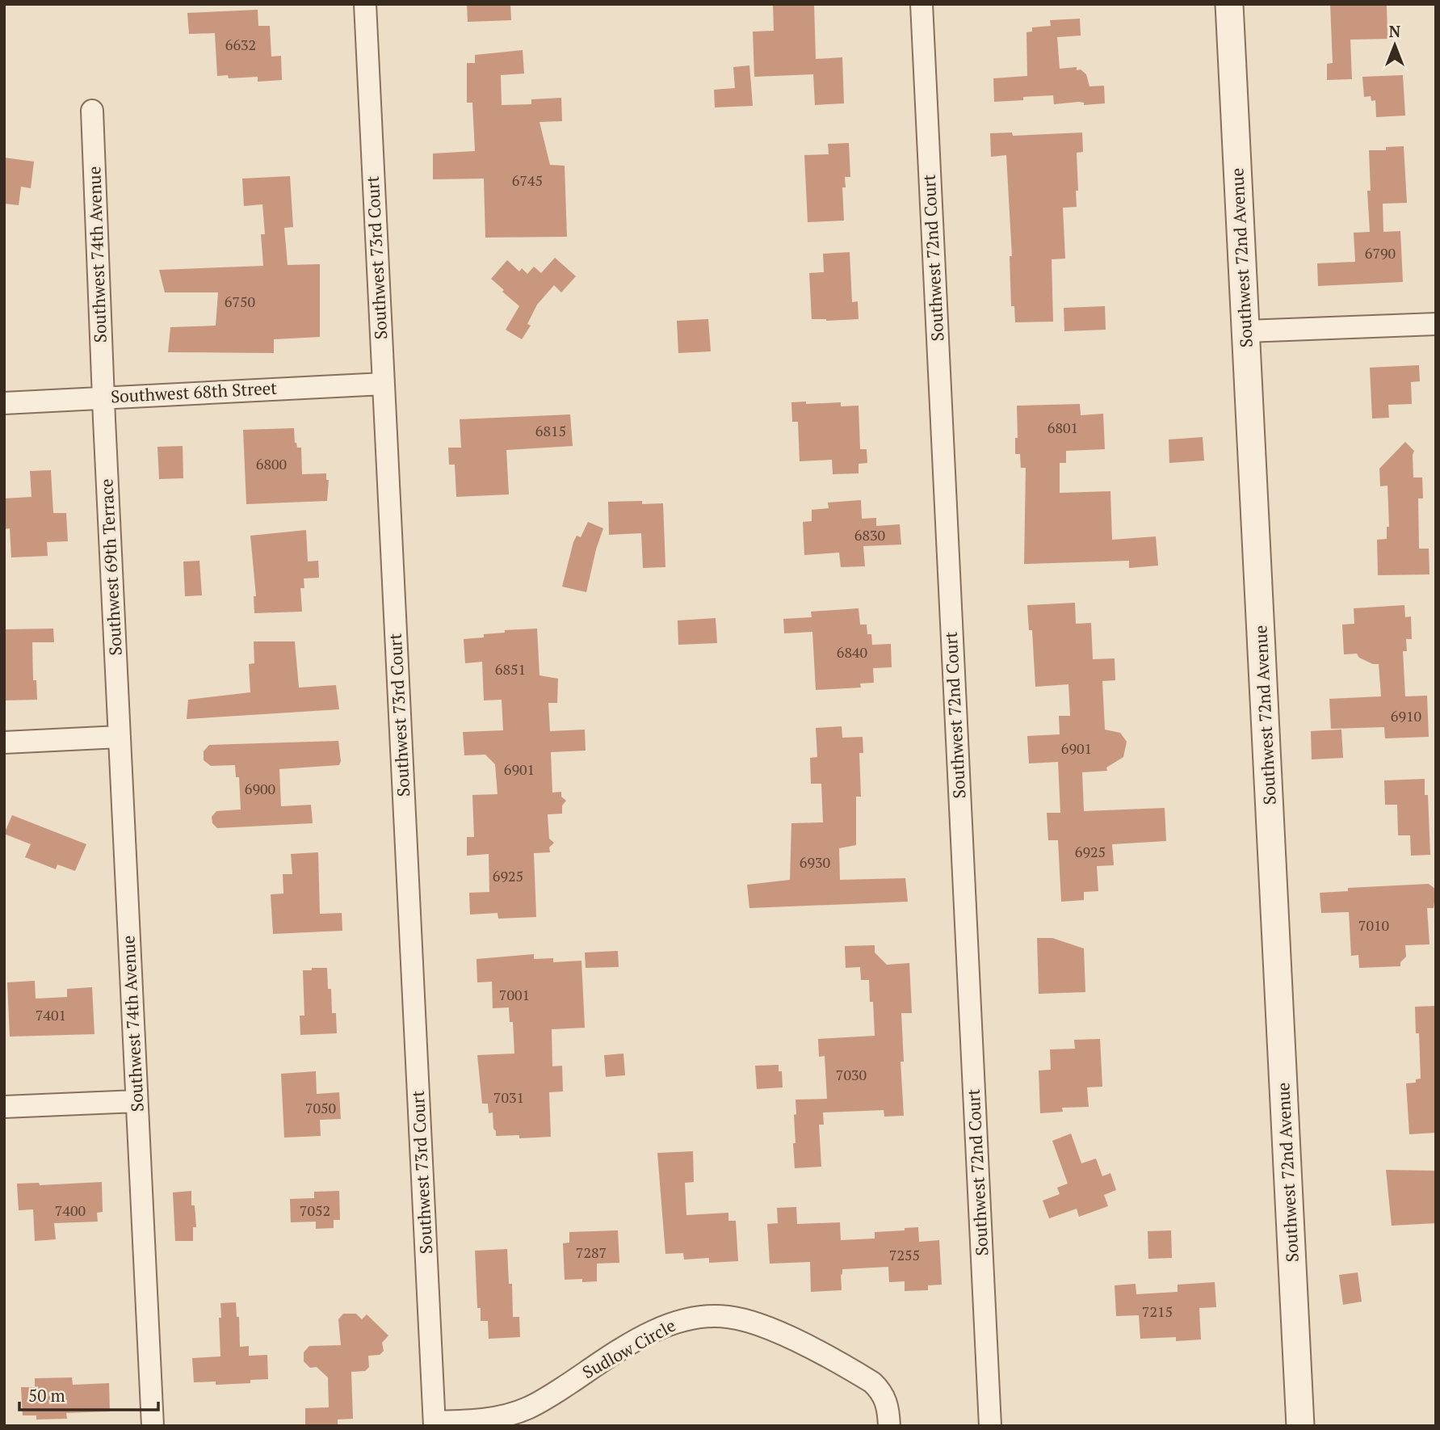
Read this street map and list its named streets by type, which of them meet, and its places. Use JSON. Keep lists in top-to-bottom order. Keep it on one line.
{"streets":{"street":["Southwest 74th Avenue","Southwest 73rd Court","Southwest 72nd Court","Southwest 72nd Avenue","Southwest 68th Street","Southwest 69th Terrace","Sudlow Circle"]},"crossings":[["Southwest 74th Avenue","Southwest 68th Street"],["Southwest 74th Avenue","Southwest 69th Terrace"],["Southwest 73rd Court","Southwest 68th Street"],["Southwest 73rd Court","Sudlow Circle"],["Southwest 68th Street","Southwest 69th Terrace"]],"house_numbers":["6632","6745","6790","6750","6801","6815","6800","6830","6840","6851","6910","6901","6901","6900","6925","6930","6925","7010","7001","7401","7030","7031","7050","7400","7052","7287","7255","7215"],"scale_bar":"50 m","north":"top"}
